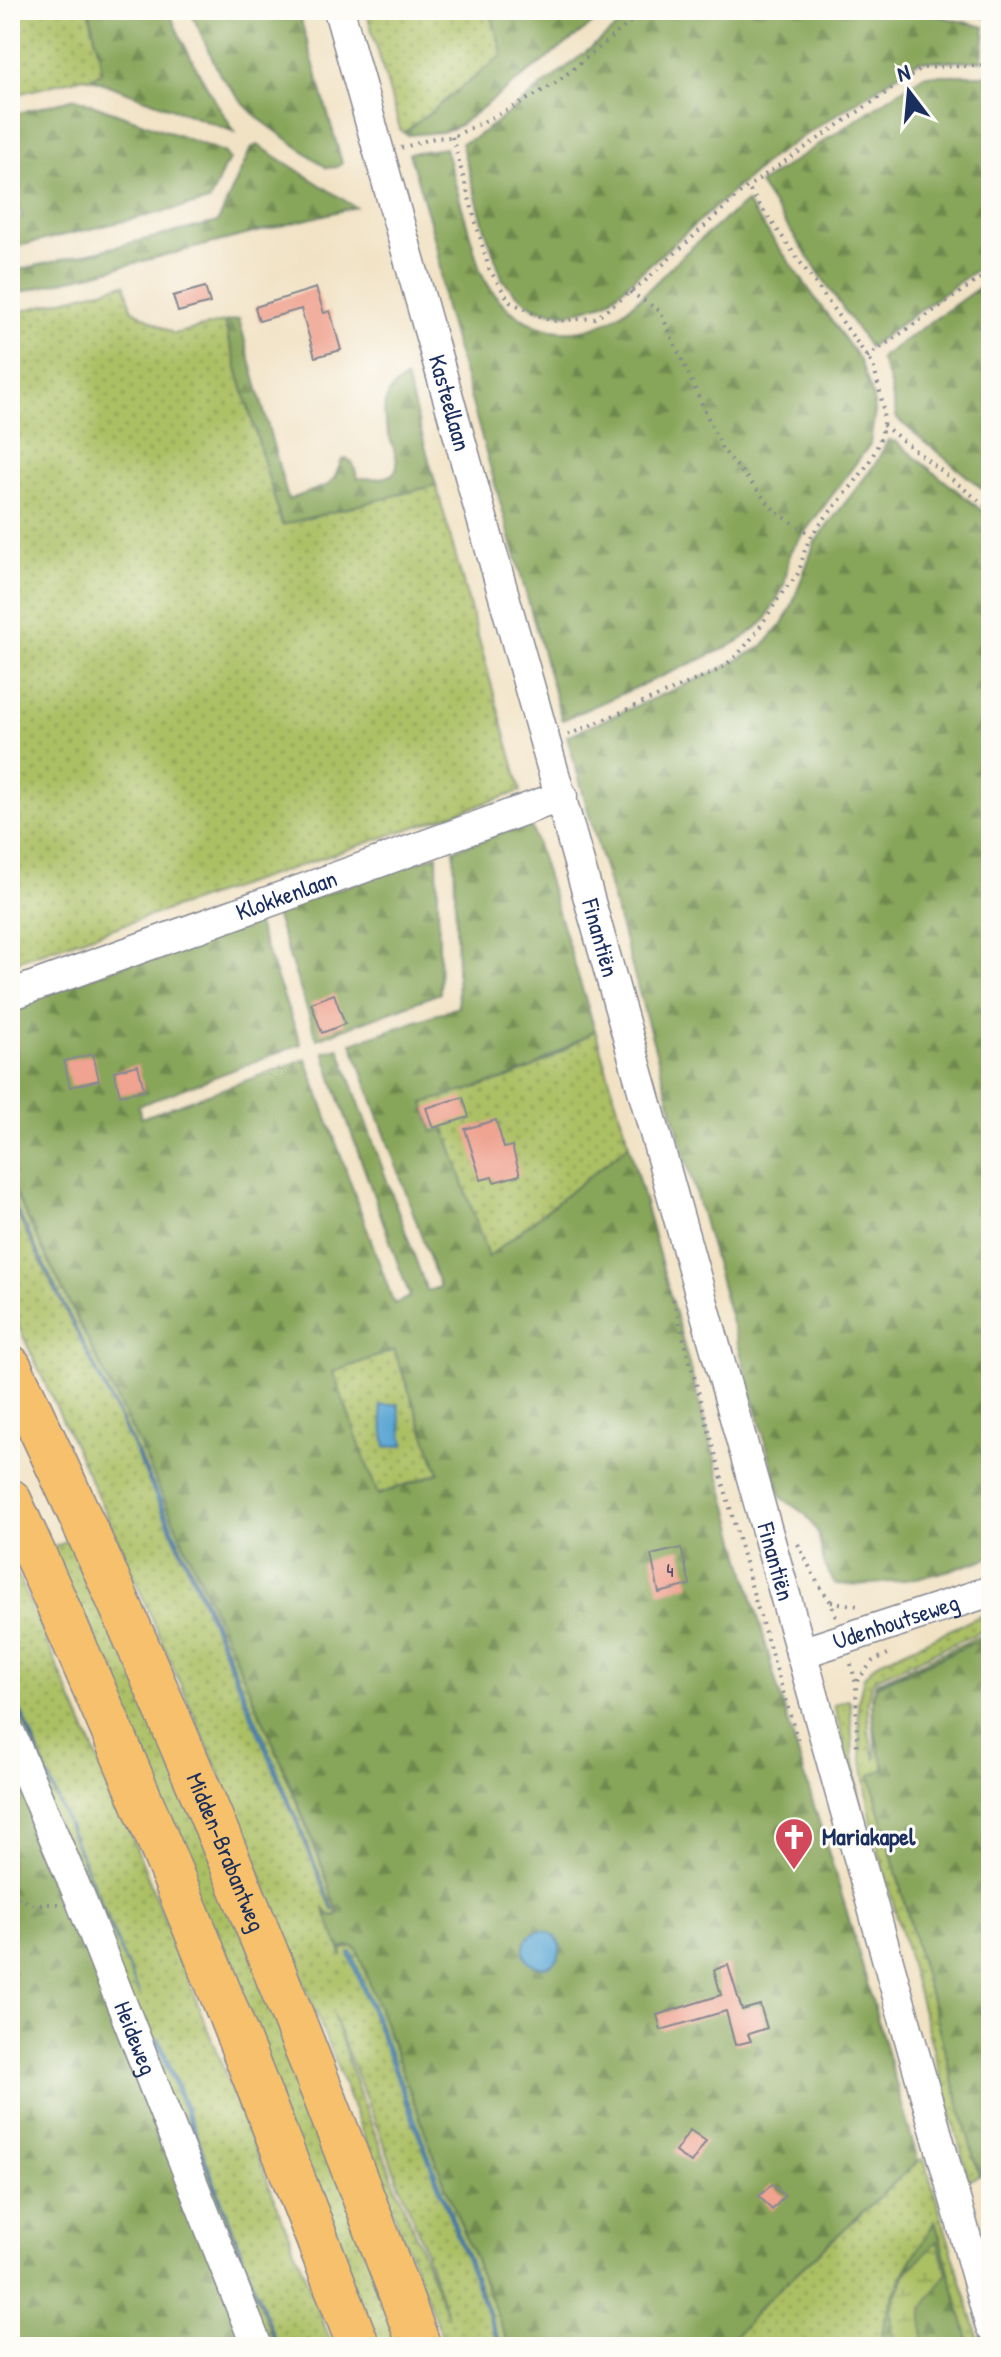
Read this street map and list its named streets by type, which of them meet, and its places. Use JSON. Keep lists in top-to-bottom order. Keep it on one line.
{"streets":{"highway":["Midden-Brabantweg"],"street":["Kasteellaan","Klokkenlaan","Finantiën","Udenhoutseweg","Heideweg"]},"crossings":[["Kasteellaan","Klokkenlaan"],["Kasteellaan","Finantiën"],["Klokkenlaan","Finantiën"],["Finantiën","Udenhoutseweg"]],"places":{"church":["Mariakapel"]},"house_numbers":["4"],"north":"top"}
